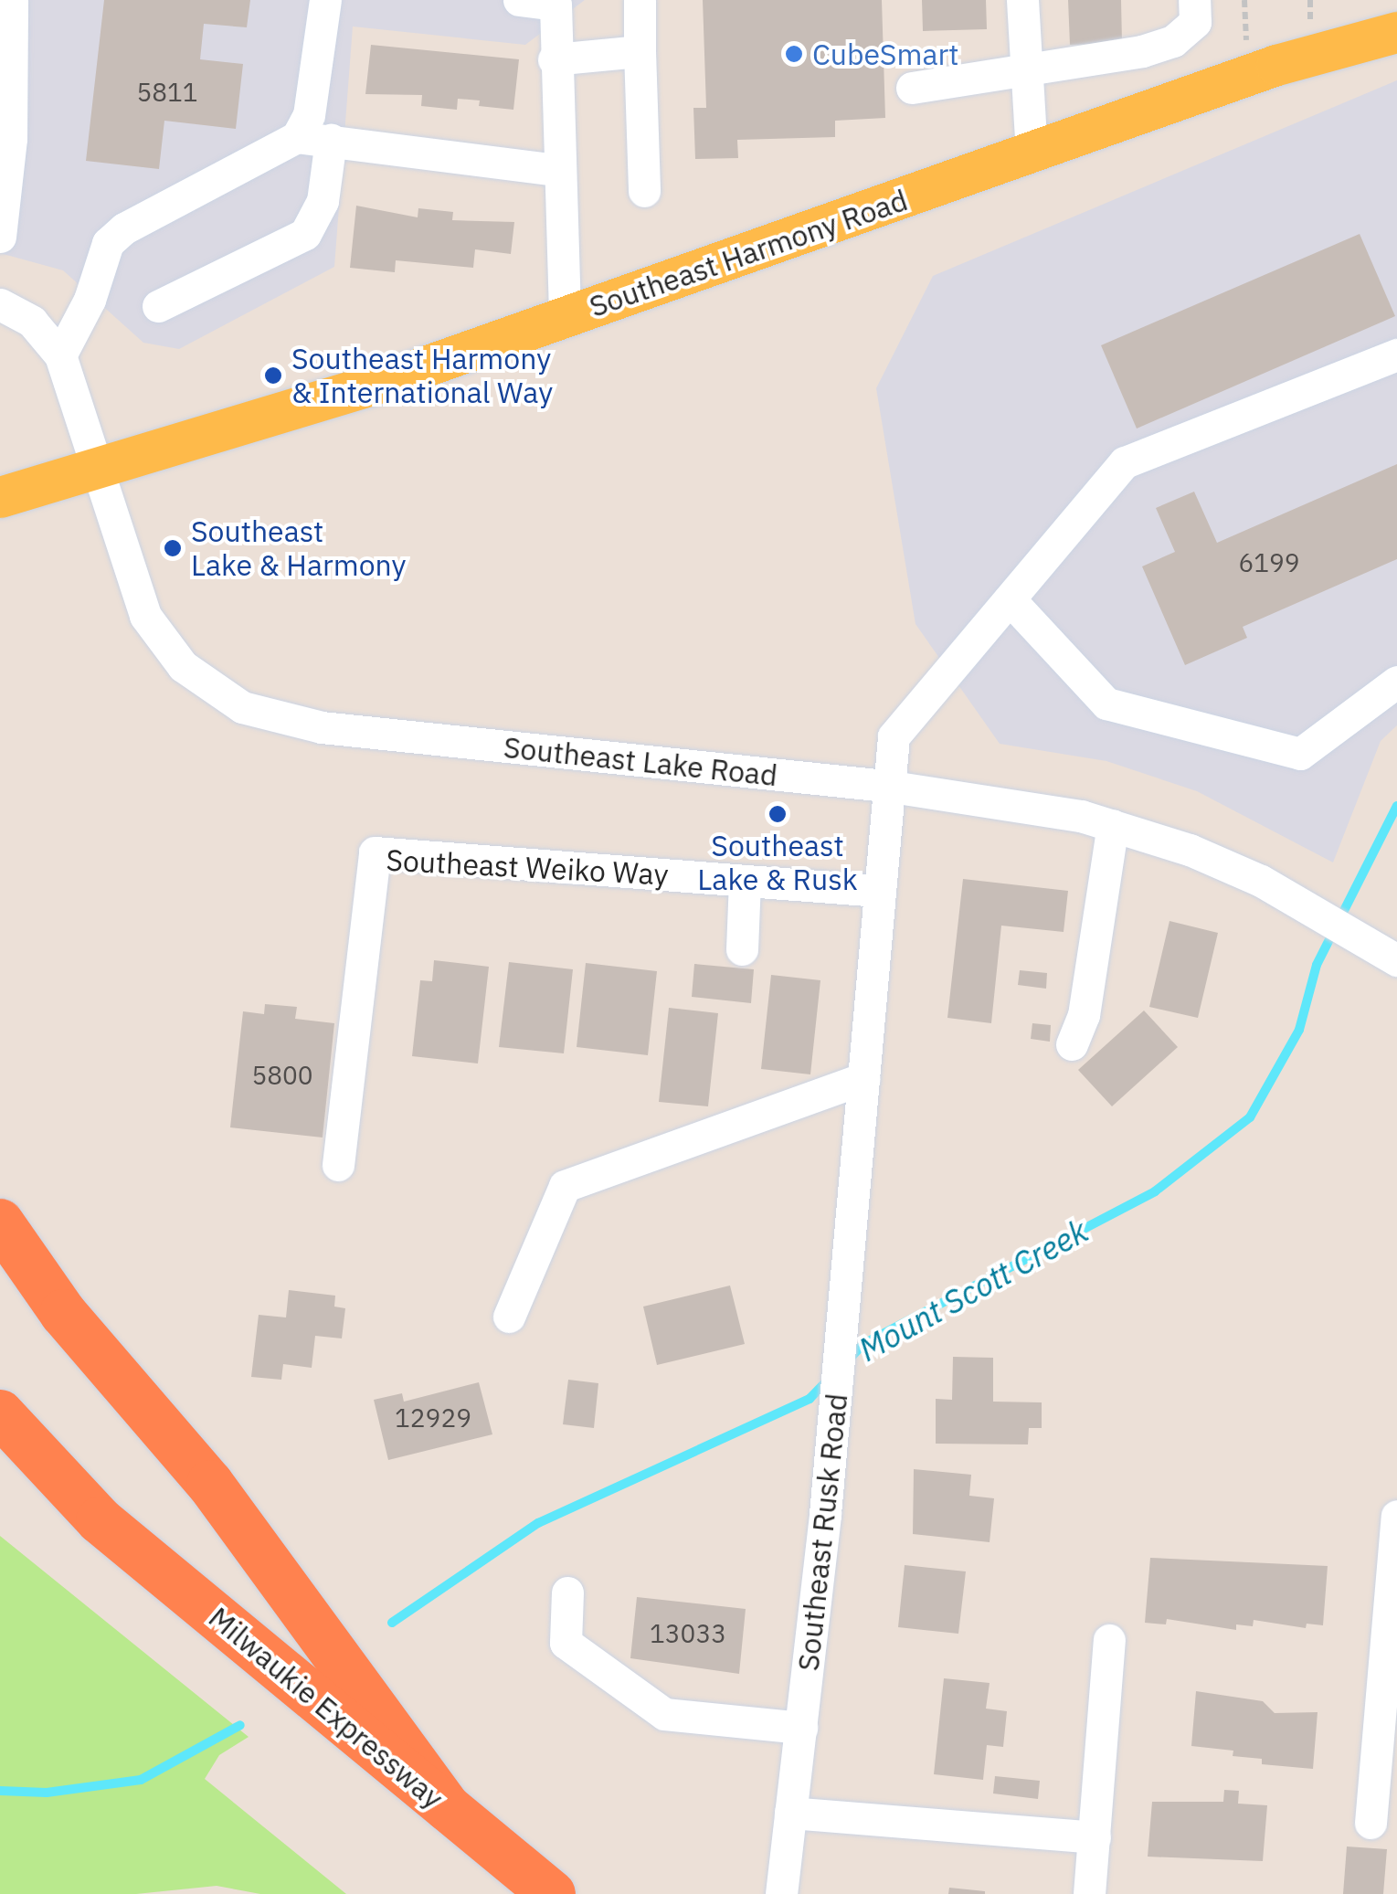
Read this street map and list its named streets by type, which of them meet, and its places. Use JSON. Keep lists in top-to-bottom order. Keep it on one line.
{"streets":{"highway":["Milwaukie Expressway"],"main road":["Southeast Harmony Road"],"street":["Southeast Lake Road","Southeast Weiko Way","Southeast Rusk Road"]},"crossings":[["Southeast Harmony Road","Southeast Lake Road"],["Southeast Lake Road","Southeast Rusk Road"],["Southeast Weiko Way","Southeast Rusk Road"]],"water":["Mount Scott Creek"],"places":["CubeSmart","Southeast Harmony & International Way","Southeast Lake & Harmony","Southeast Lake & Rusk"],"house_numbers":["5811","6199","5800","12929","13033"]}
